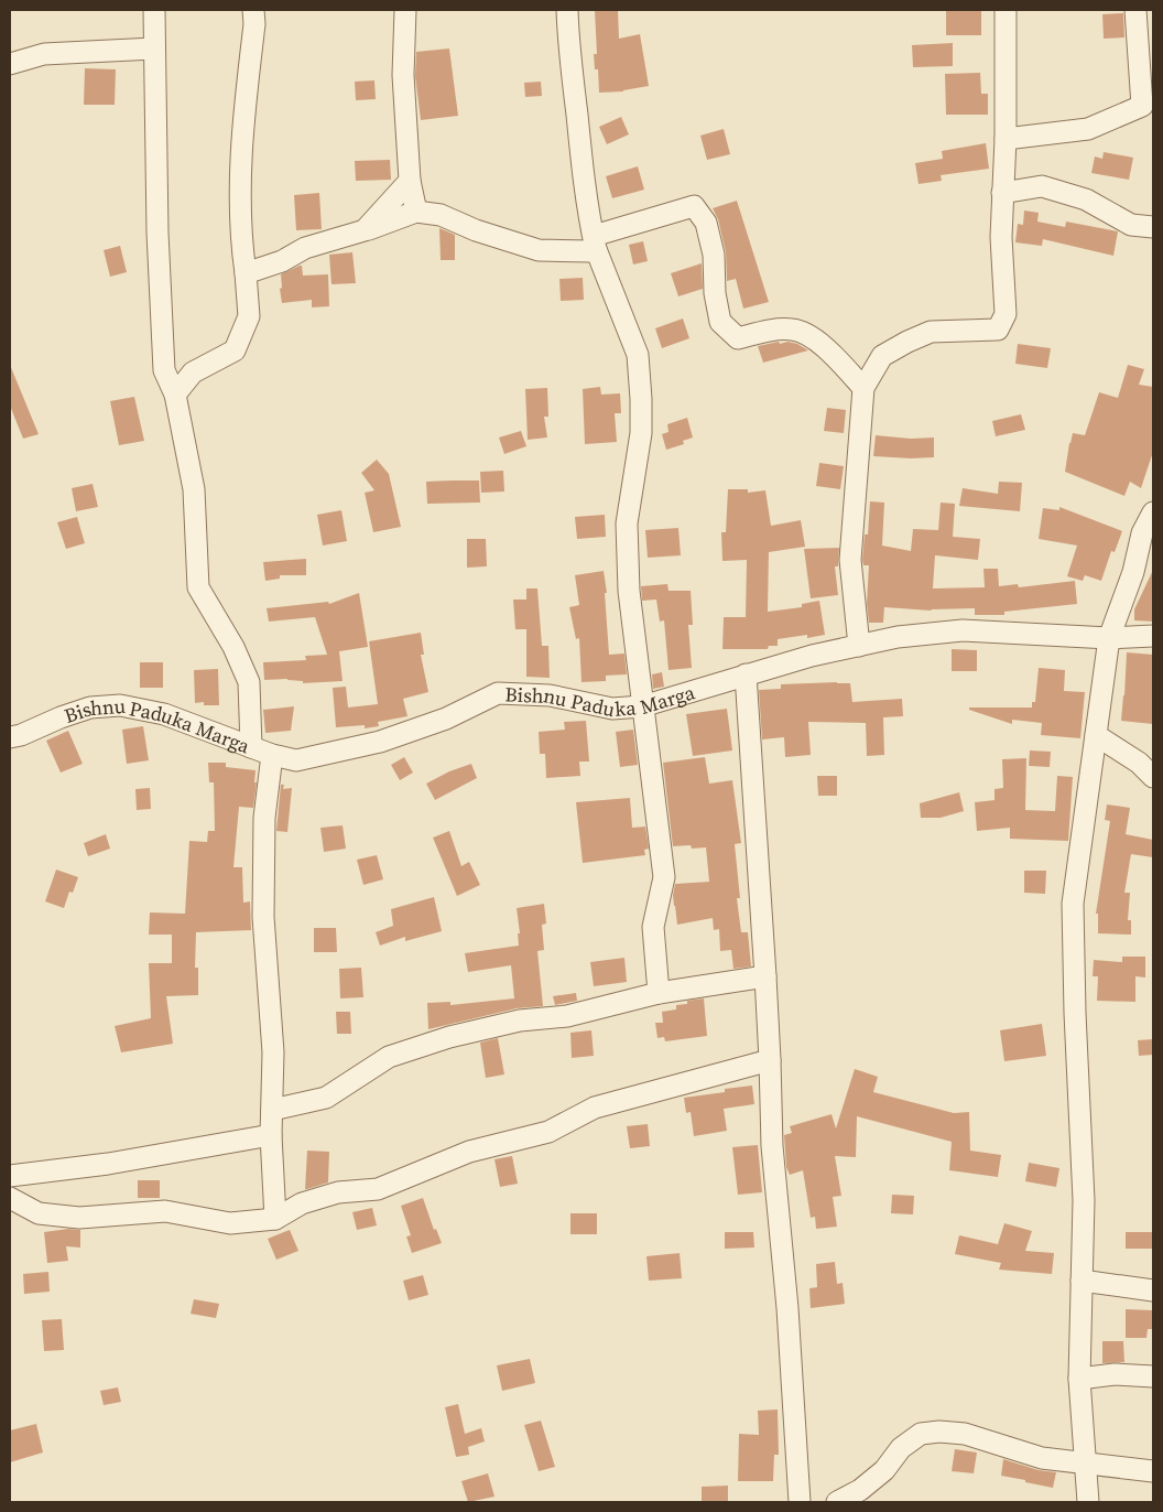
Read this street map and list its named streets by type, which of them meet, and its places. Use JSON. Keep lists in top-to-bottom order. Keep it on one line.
{"streets":{"street":["Bishnu Paduka Marga"]}}
